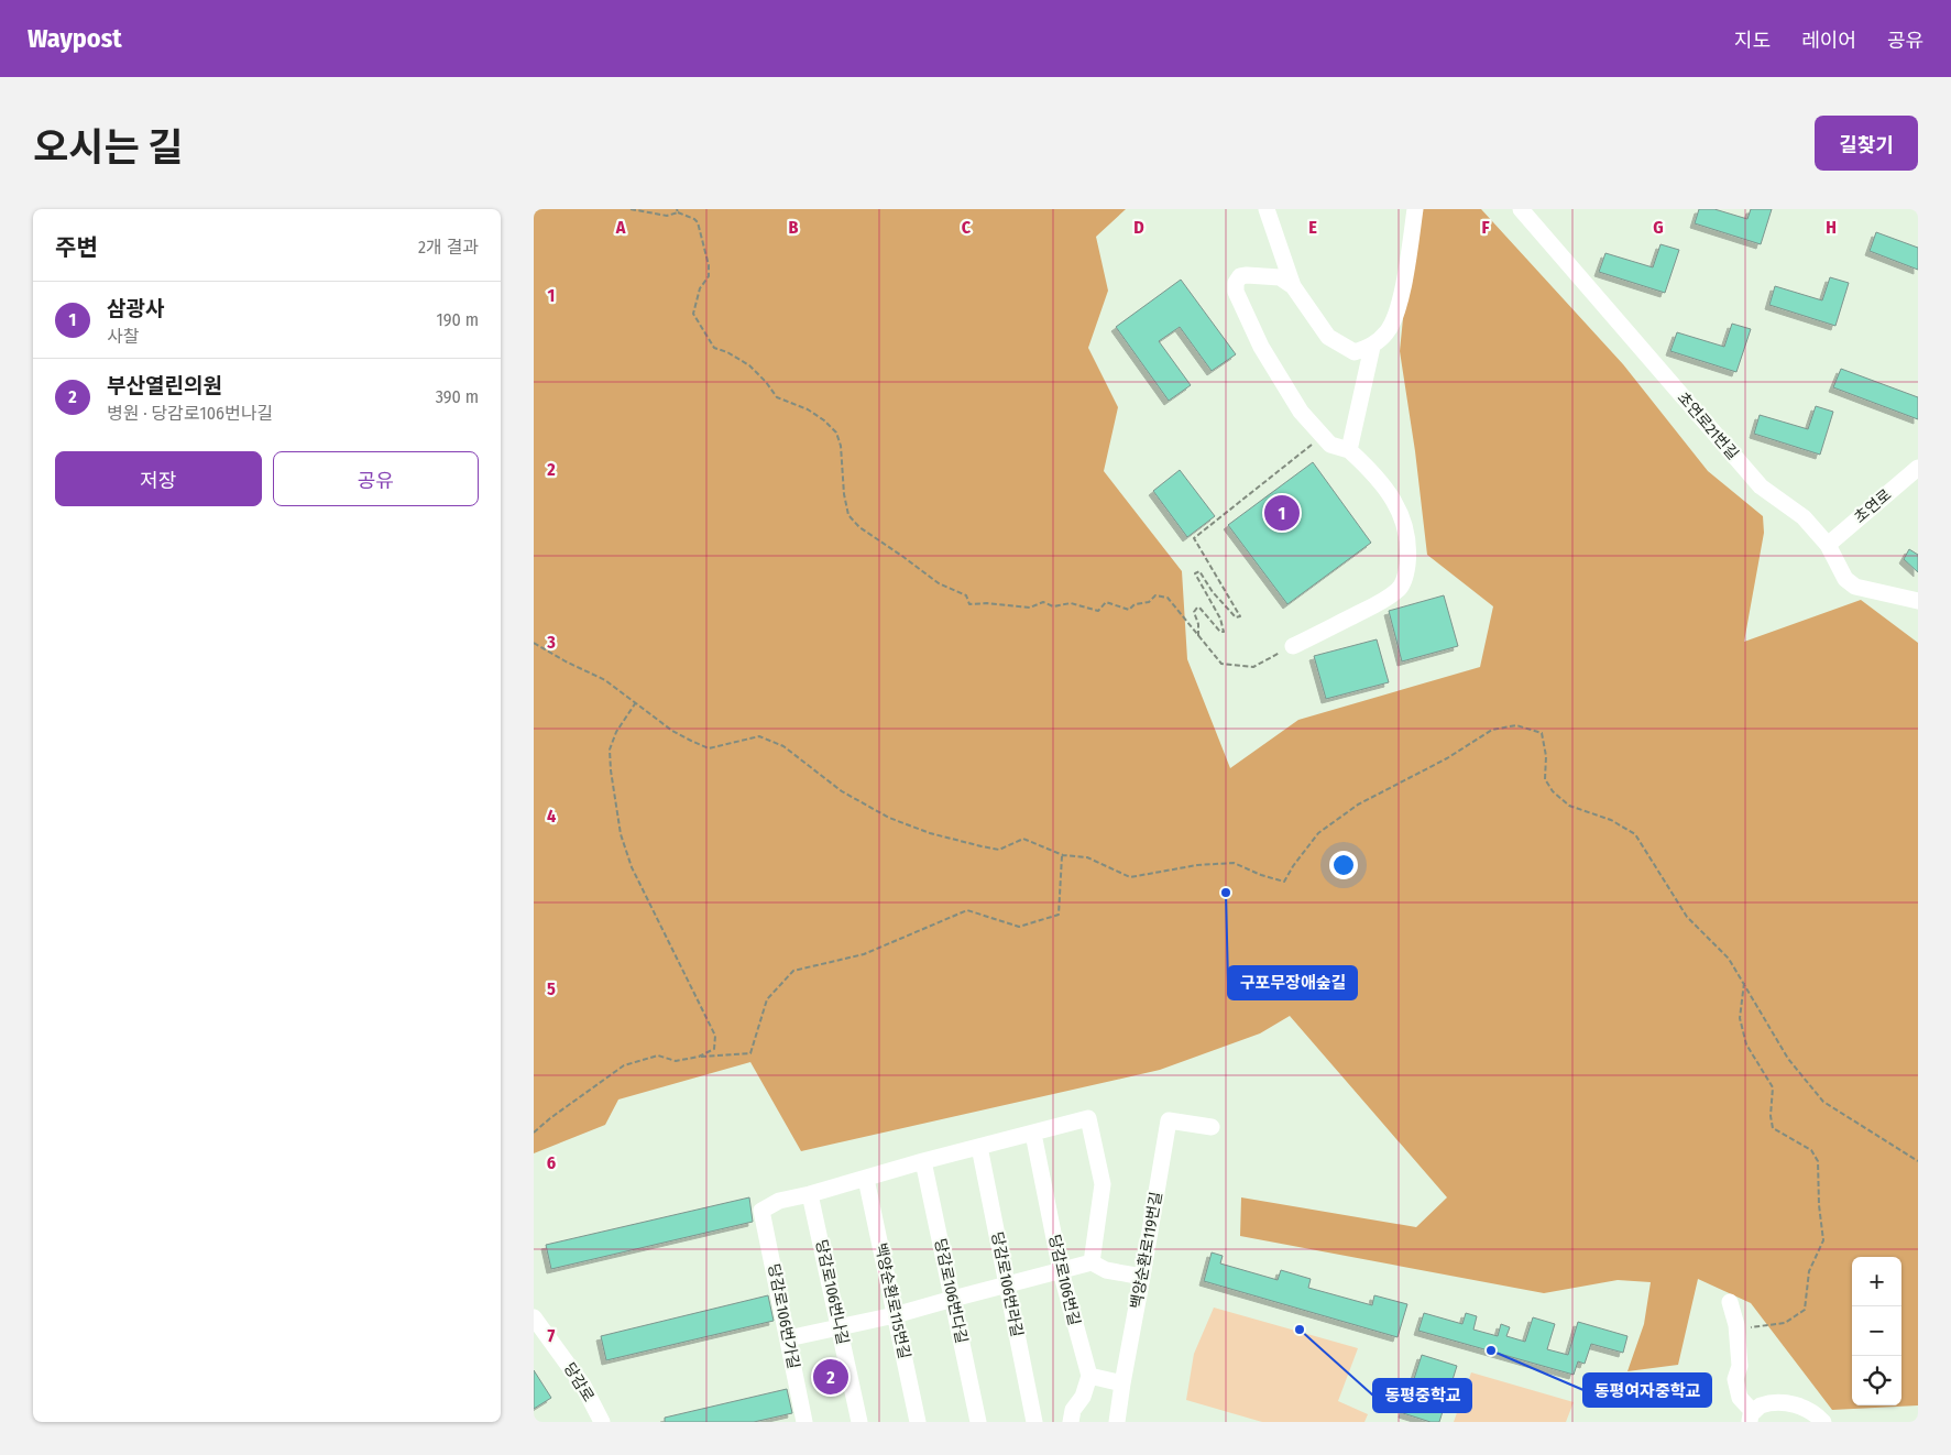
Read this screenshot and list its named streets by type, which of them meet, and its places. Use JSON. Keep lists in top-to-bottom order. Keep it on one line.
{"streets":{"street":["초연로21번길","초연로","백양순환로119번길","당감로106번길","당감로106번라길","당감로106번다길","당감로106번나길","백양순환로115번길","당감로106번가길","당감로"]},"crossings":[["초연로21번길","초연로"],["당감로106번나길","당감로106번가길"]],"places":["구포무장애숲길","동평중학교","동평여자중학교"],"page":{"header":"Waypost","nav":["지도","레이어","공유"],"title":"오시는 길","buttons":["길찾기",["저장","공유"]],"heading":["주변","2개 결과"],"list":[{"mark":"1","name":"삼광사","note":"사찰","value":"190 m"},{"mark":"2","name":"부산열린의원","note":"병원 · 당감로106번나길","value":"390 m"}],"pins":["1","2"],"map_buttons":["+","−"]},"grid":{"columns":["A","B","C","D","E","F","G","H"],"rows":["1","2","3","4","5","6","7"]}}
